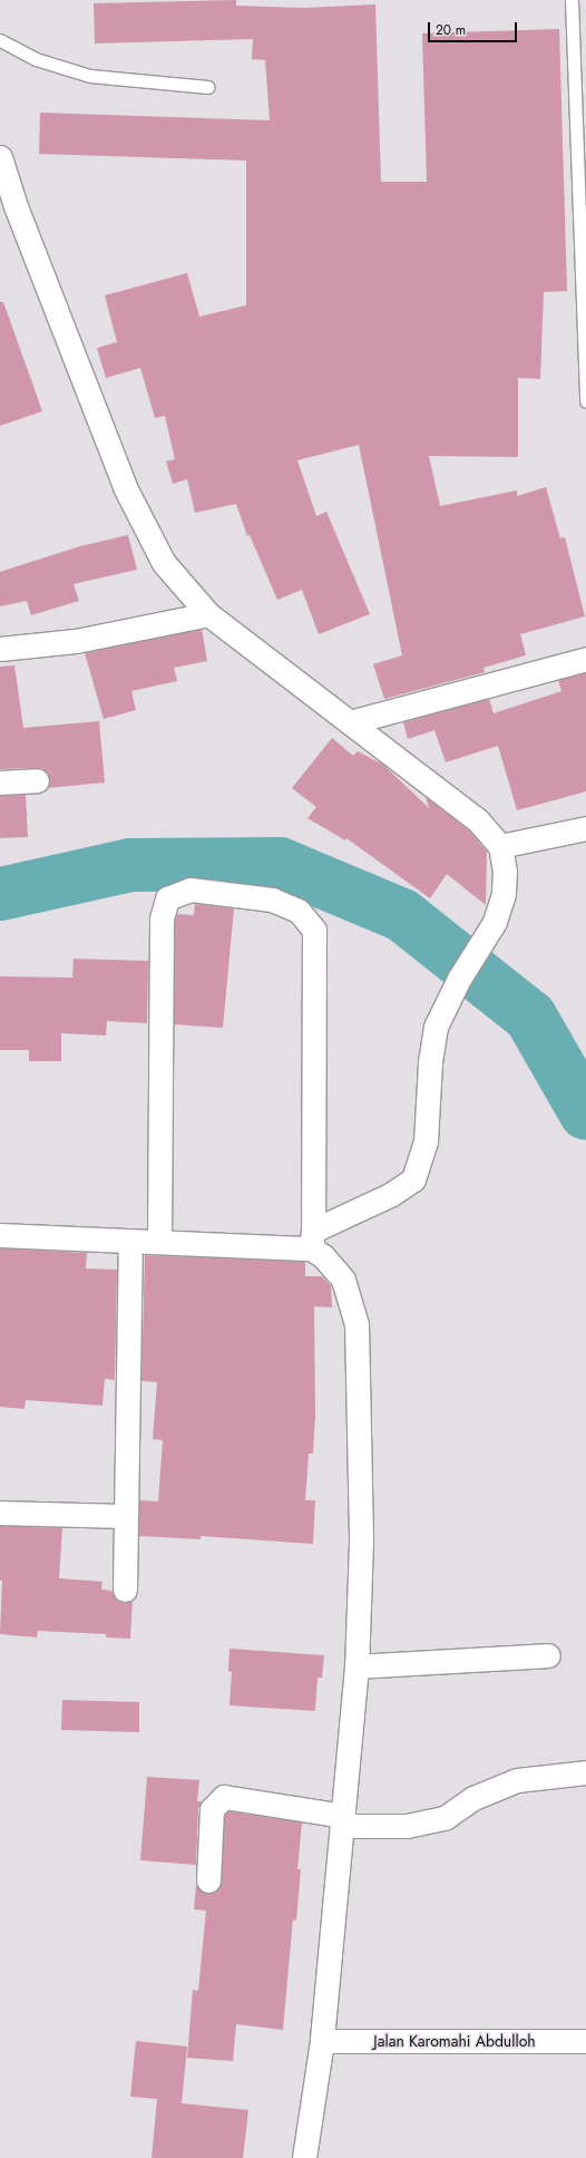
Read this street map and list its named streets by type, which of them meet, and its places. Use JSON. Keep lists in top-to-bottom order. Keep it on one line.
{"streets":{"street":["Jalan Karomahi Abdulloh"]},"scale_bar":"20 m"}
